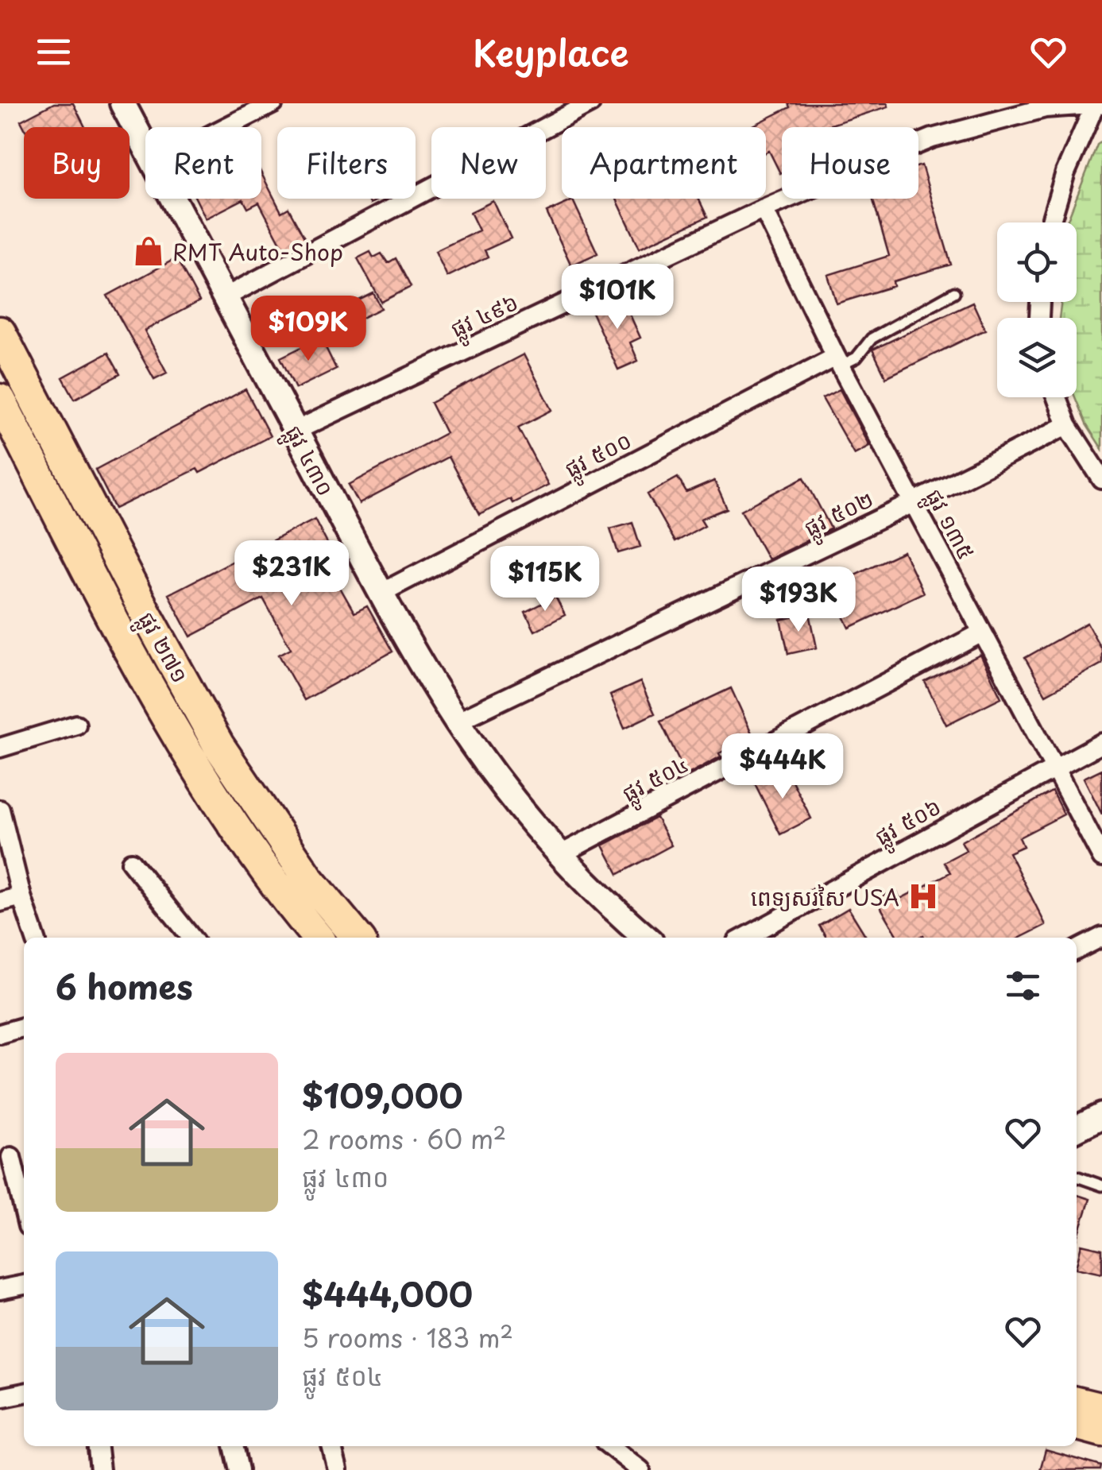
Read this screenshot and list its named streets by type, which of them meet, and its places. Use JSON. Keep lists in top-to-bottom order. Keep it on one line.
{"streets":{"main road":["ផ្លូវ ២៧១"],"street":["ផ្លូវ ៤៩៦","ផ្លូវ ៥០០","ផ្លូវ ៤៣០","ផ្លូវ ៥០២","ផ្លូវ ១៣៥","ផ្លូវ ៥០៤","ផ្លូវ ៥០៦"]},"crossings":[["ផ្លូវ ៤៩៦","ផ្លូវ ៤៣០"],["ផ្លូវ ៤៩៦","ផ្លូវ ១៣៥"],["ផ្លូវ ៥០០","ផ្លូវ ៤៣០"],["ផ្លូវ ៥០០","ផ្លូវ ១៣៥"],["ផ្លូវ ៤៣០","ផ្លូវ ៥០២"],["ផ្លូវ ៤៣០","ផ្លូវ ៥០៤"],["ផ្លូវ ៥០២","ផ្លូវ ១៣៥"],["ផ្លូវ ១៣៥","ផ្លូវ ៥០៤"],["ផ្លូវ ១៣៥","ផ្លូវ ៥០៦"]],"places":{"shop":["RMT Auto-Shop"],"hospital":["ពេទ្យសរសៃ USA"]},"page":{"header":"Keyplace","chip":["Buy","Rent","Filters","New","Apartment","House"],"price":["$101K","$109K","$231K","$115K","$193K","$444K"],"heading":"6 homes","list":[{"name":"$109,000","note":"2 rooms · 60 m² · ផ្លូវ ៤៣០"},{"name":"$444,000","note":"5 rooms · 183 m² · ផ្លូវ ៥០៤"}]}}
